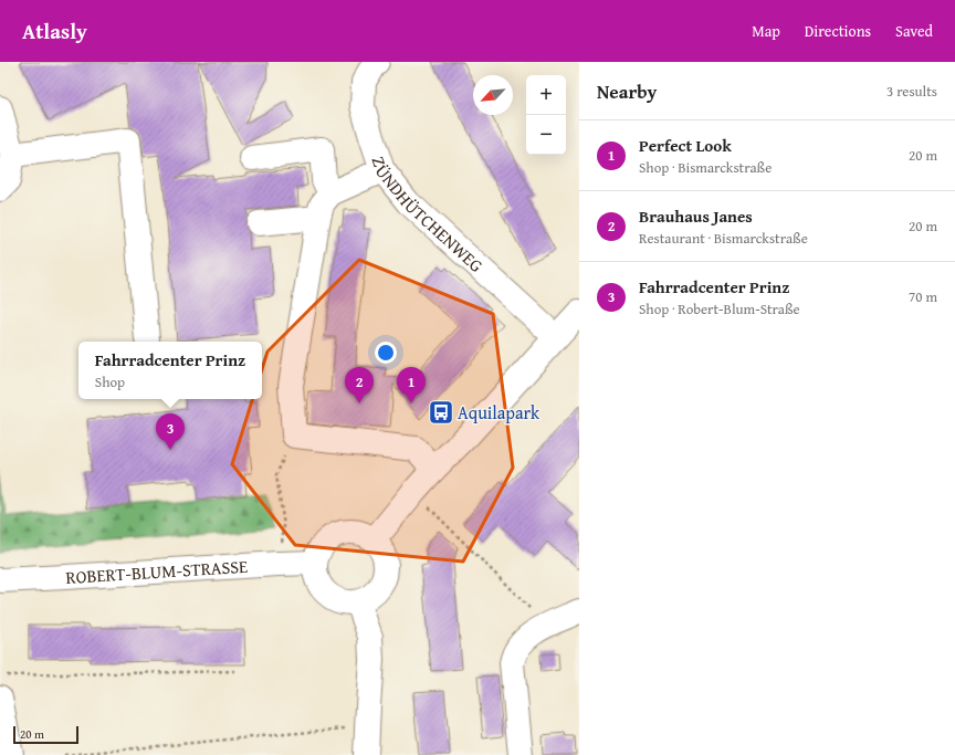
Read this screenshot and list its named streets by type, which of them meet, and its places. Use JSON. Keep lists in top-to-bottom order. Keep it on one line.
{"streets":{"main road":["ZÜNDHÜTCHENWEG","ROBERT-BLUM-STRASSE"]},"places":{"bus stop":["Aquilapark"]},"scale_bar":"20 m","north":"bottom left","page":{"header":"Atlasly","nav":["Map","Directions","Saved"],"heading":["Nearby","3 results"],"map_buttons":["+","−"],"list":[{"mark":"1","name":"Perfect Look","note":"Shop · Bismarckstraße","value":"20 m"},{"mark":"2","name":"Brauhaus Janes","note":"Restaurant · Bismarckstraße","value":"20 m"},{"mark":"3","name":"Fahrradcenter Prinz","note":"Shop · Robert-Blum-Straße","value":"70 m"}],"popup":["Fahrradcenter Prinz","Shop"],"pins":["1","2","3"],"scale":"20 m"}}
